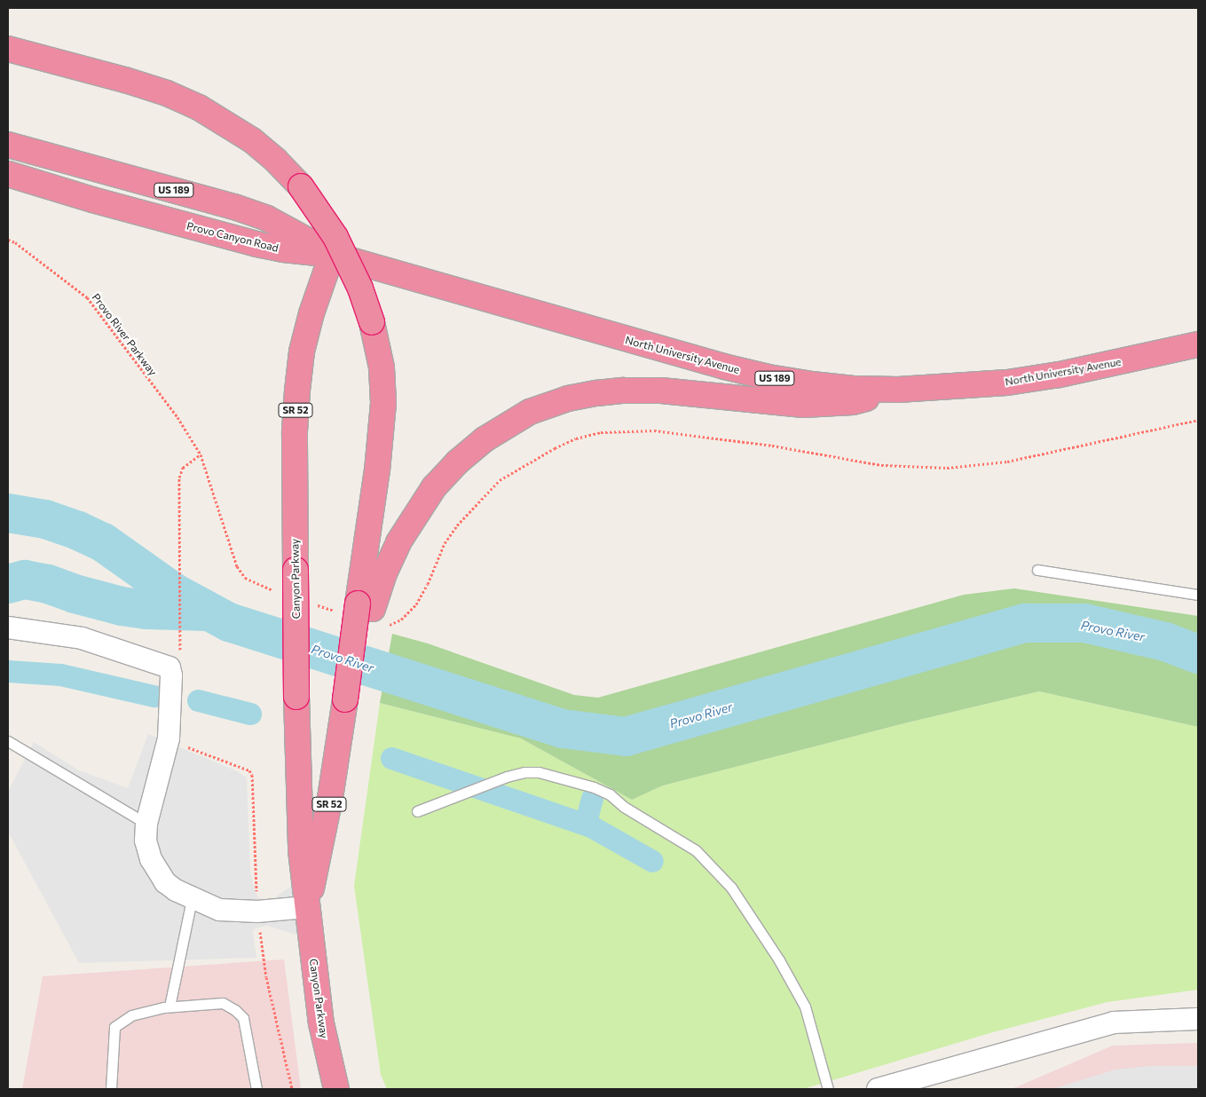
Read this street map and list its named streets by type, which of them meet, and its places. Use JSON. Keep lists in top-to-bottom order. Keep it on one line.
{"streets":{"highway":["US 189","Provo Canyon Road","North University Avenue","SR 52","Canyon Parkway"],"path":["Provo River Parkway"]},"crossings":[["Provo Canyon Road","North University Avenue"],["Provo Canyon Road","Canyon Parkway"],["North University Avenue","Canyon Parkway"]],"water":["Provo River"]}
